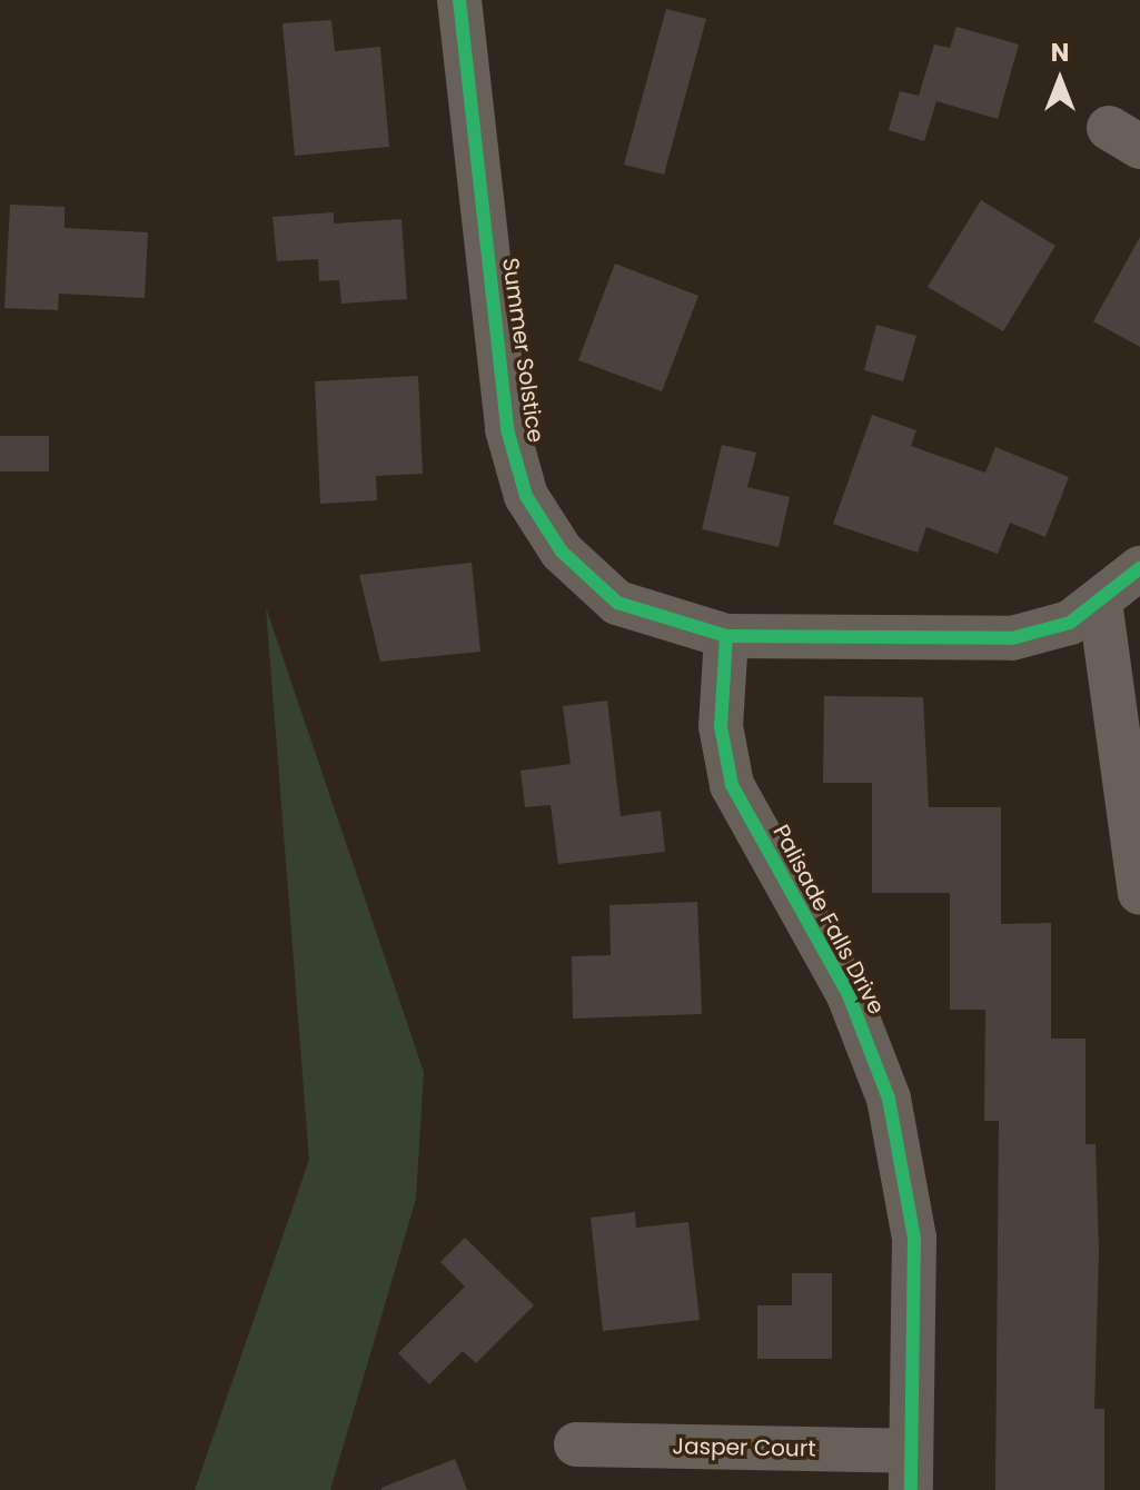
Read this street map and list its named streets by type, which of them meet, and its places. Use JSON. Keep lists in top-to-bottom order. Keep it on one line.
{"streets":{"street":["Summer Solstice","Palisade Falls Drive","Jasper Court"]},"crossings":[["Summer Solstice","Palisade Falls Drive"],["Palisade Falls Drive","Jasper Court"]],"north":"top"}
